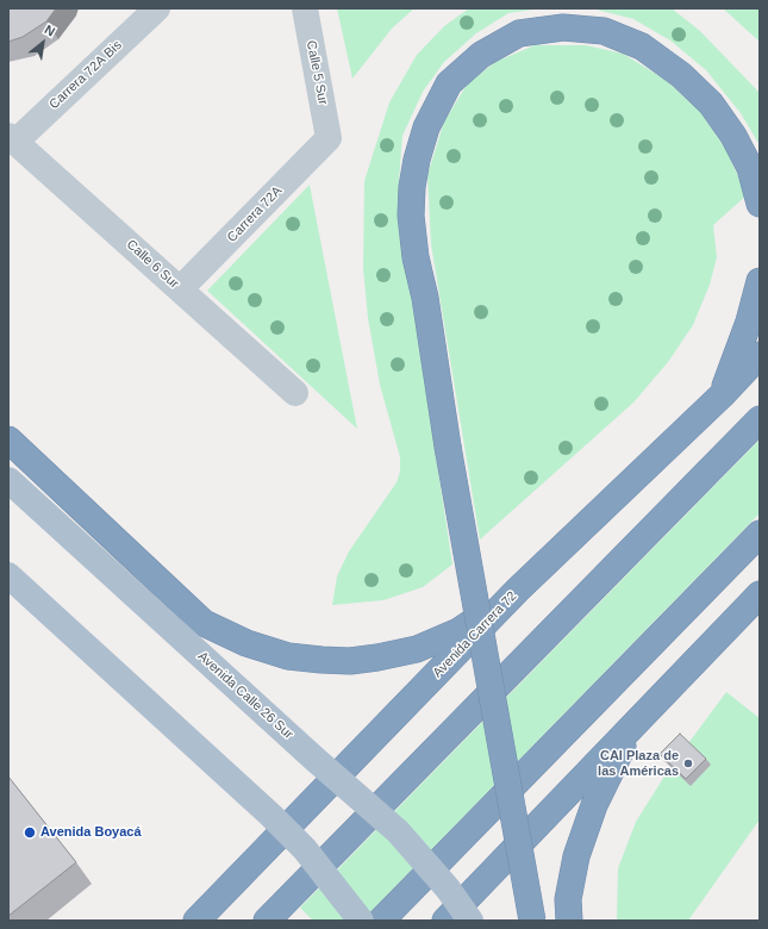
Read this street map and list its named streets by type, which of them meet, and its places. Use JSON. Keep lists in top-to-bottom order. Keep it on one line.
{"streets":{"highway":["Avenida Carrera 72"],"main road":["Avenida Calle 26 Sur"],"street":["Calle 5 Sur","Carrera 72A Bis","Carrera 72A","Calle 6 Sur"]},"crossings":[["Calle 5 Sur","Carrera 72A"],["Carrera 72A Bis","Calle 6 Sur"],["Carrera 72A","Calle 6 Sur"]],"places":["CAI Plaza de las Américas","Avenida Boyacá"],"north":"top right"}
